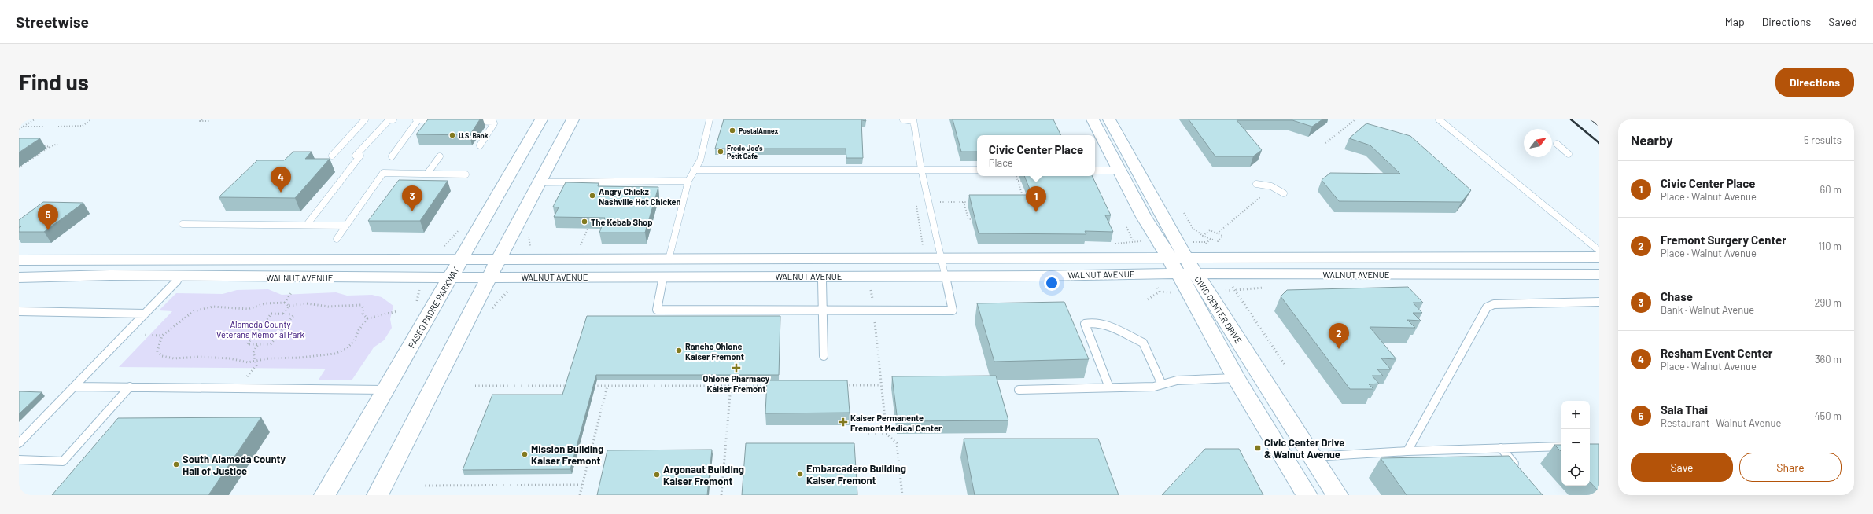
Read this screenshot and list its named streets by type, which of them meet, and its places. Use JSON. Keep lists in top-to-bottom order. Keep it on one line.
{"streets":{"main road":["WALNUT AVENUE","PASEO PADRE PARKWAY","CIVIC CENTER DRIVE"]},"crossings":[["WALNUT AVENUE","PASEO PADRE PARKWAY"],["WALNUT AVENUE","CIVIC CENTER DRIVE"]],"parks":["Alameda County Veterans Memorial Park"],"places":{"other":["PostalAnnex","U.S. Bank","Frodo Joe's Petit Cafe","Angry Chickz Nashville Hot Chicken","The Kebab Shop","Rancho Ohlone Kaiser Fremont","Mission Building Kaiser Fremont","South Alameda County Hall of Justice","Embarcadero Building Kaiser Fremont","Argonaut Building Kaiser Fremont"],"health":["Ohlone Pharmacy Kaiser Fremont","Kaiser Permanente Fremont Medical Center"],"transit":["Civic Center Drive & Walnut Avenue"]},"north":"top right","page":{"header":"Streetwise","nav":["Map","Directions","Saved"],"buttons":["Directions",["Save","Share"]],"title":"Find us","heading":["Nearby","5 results"],"popup":["Civic Center Place","Place"],"list":[{"mark":"1","name":"Civic Center Place","note":"Place · Walnut Avenue","value":"60 m"},{"mark":"2","name":"Fremont Surgery Center","note":"Place · Walnut Avenue","value":"110 m"},{"mark":"3","name":"Chase","note":"Bank · Walnut Avenue","value":"290 m"},{"mark":"4","name":"Resham Event Center","note":"Place · Walnut Avenue","value":"360 m"},{"mark":"5","name":"Sala Thai","note":"Restaurant · Walnut Avenue","value":"450 m"}],"pins":["4","3","1","5","2"],"map_buttons":["+","−"]}}
